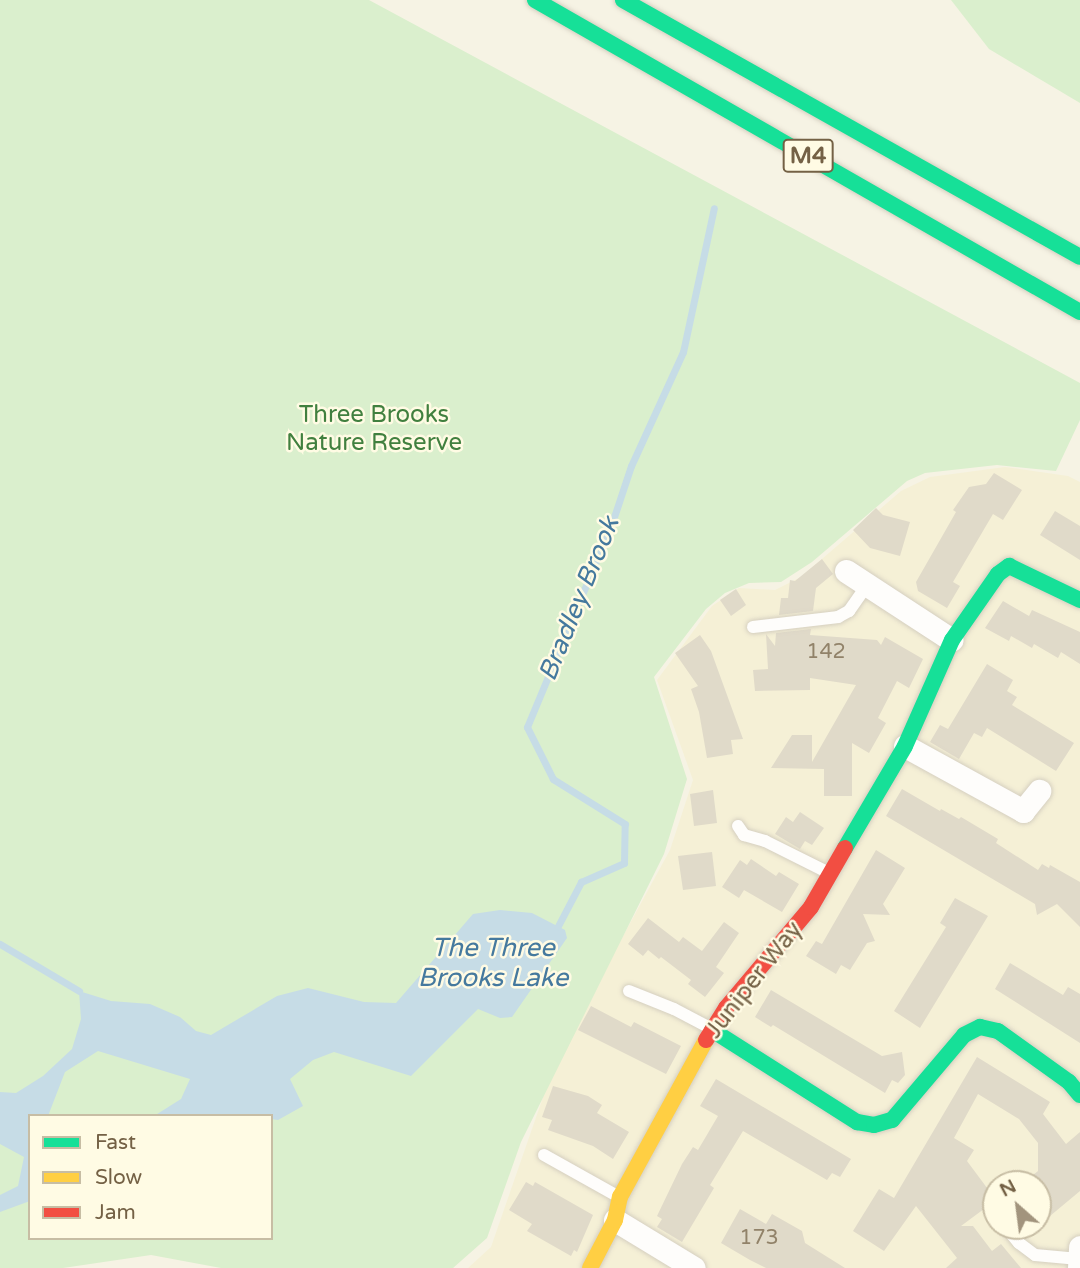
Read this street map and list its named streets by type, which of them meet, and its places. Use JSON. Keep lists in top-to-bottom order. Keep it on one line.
{"streets":{"main road":["M4","Juniper Way"]},"water":["Bradley Brook","The Three Brooks Lake"],"parks":["Three Brooks Nature Reserve"],"house_numbers":["142","173"],"legend":["Fast","Slow","Jam"],"north":"top left"}
